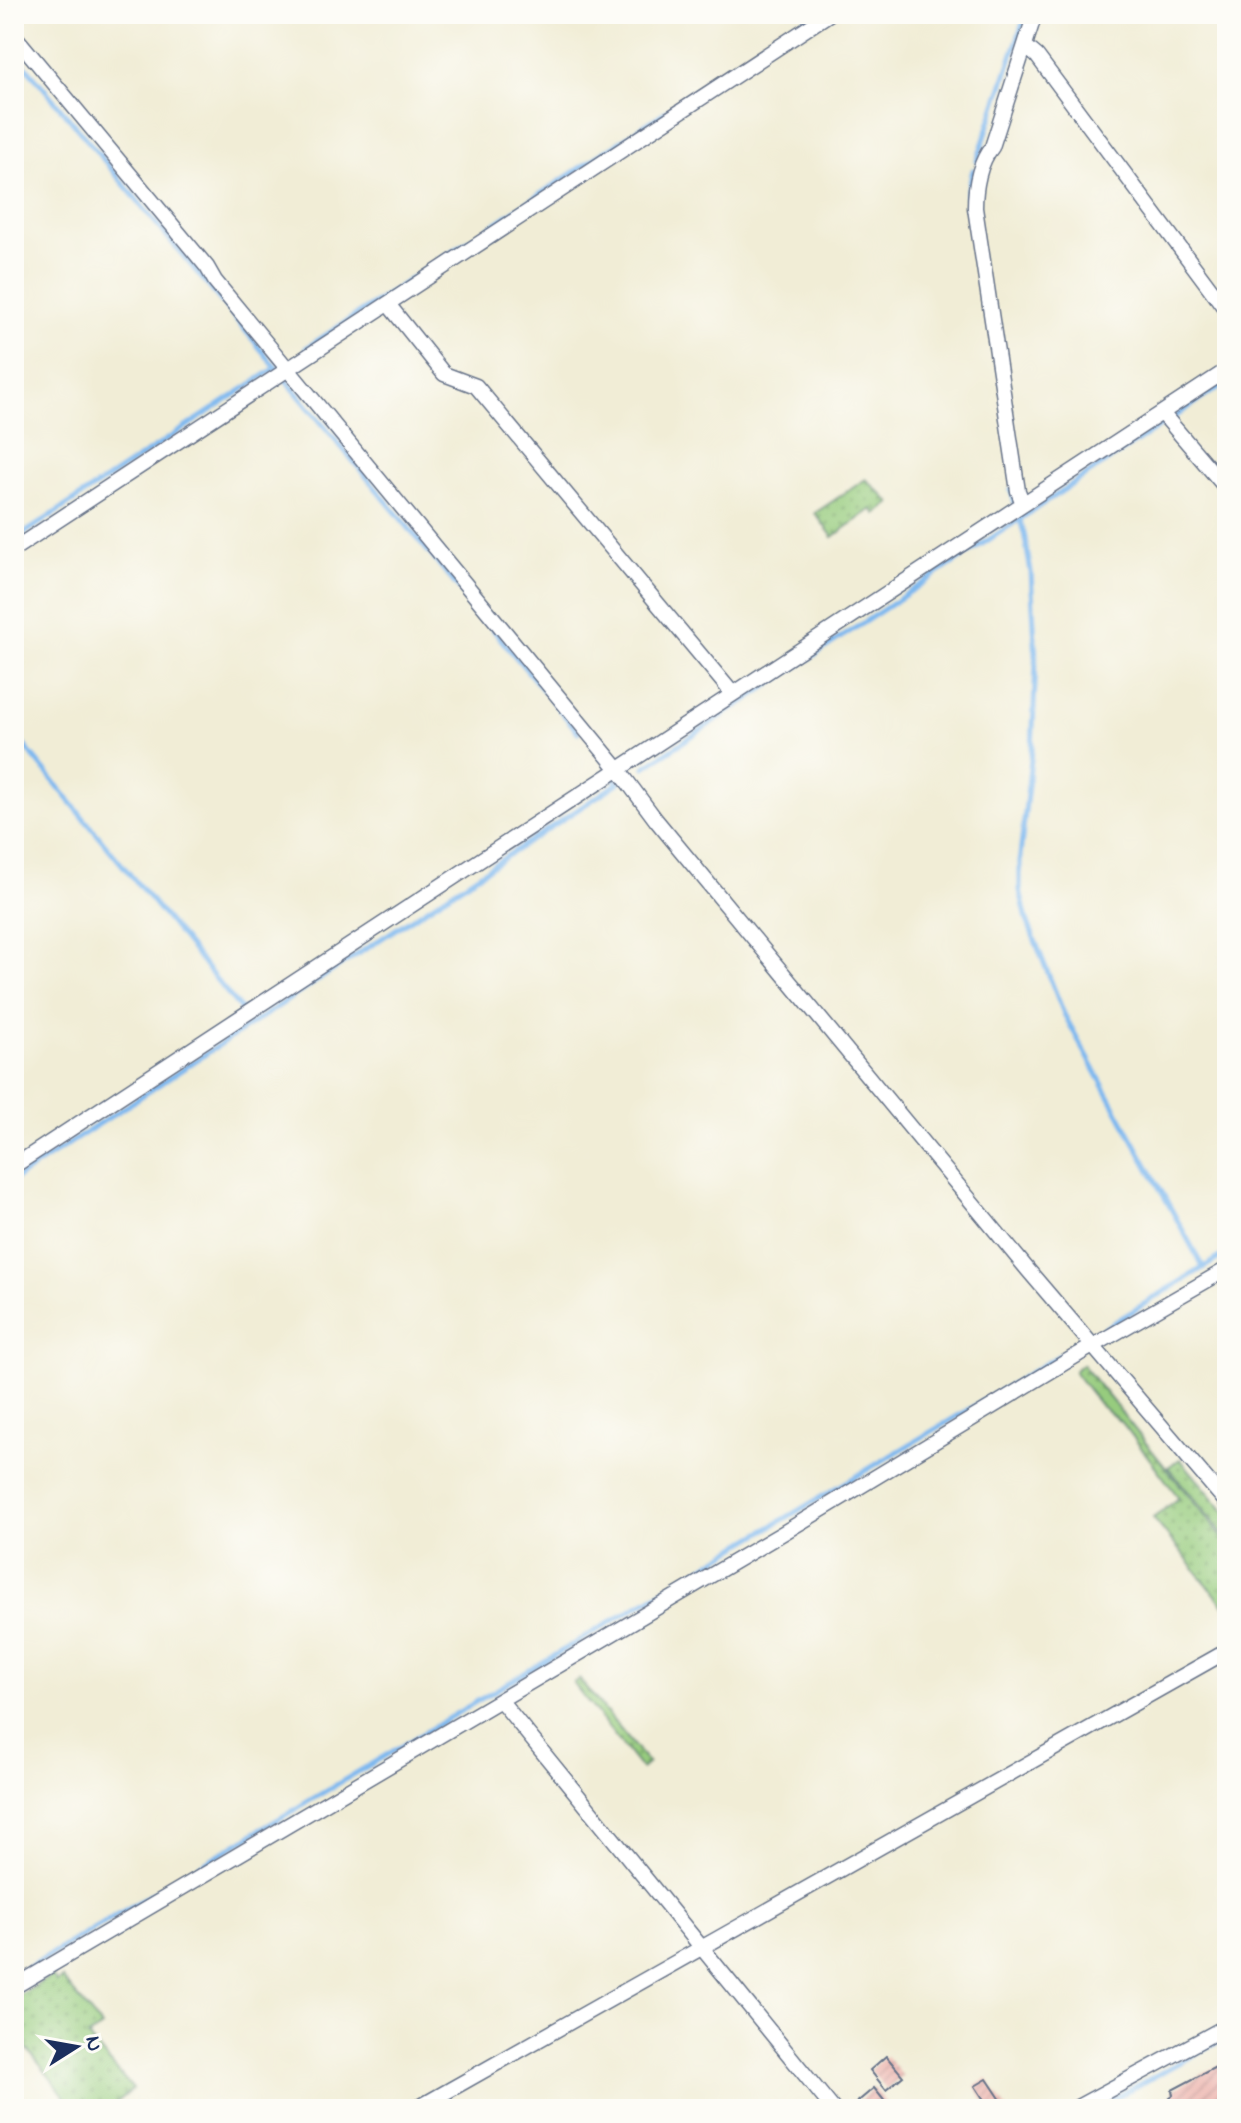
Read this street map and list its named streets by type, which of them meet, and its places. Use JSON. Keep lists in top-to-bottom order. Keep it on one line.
{"north":"right"}
